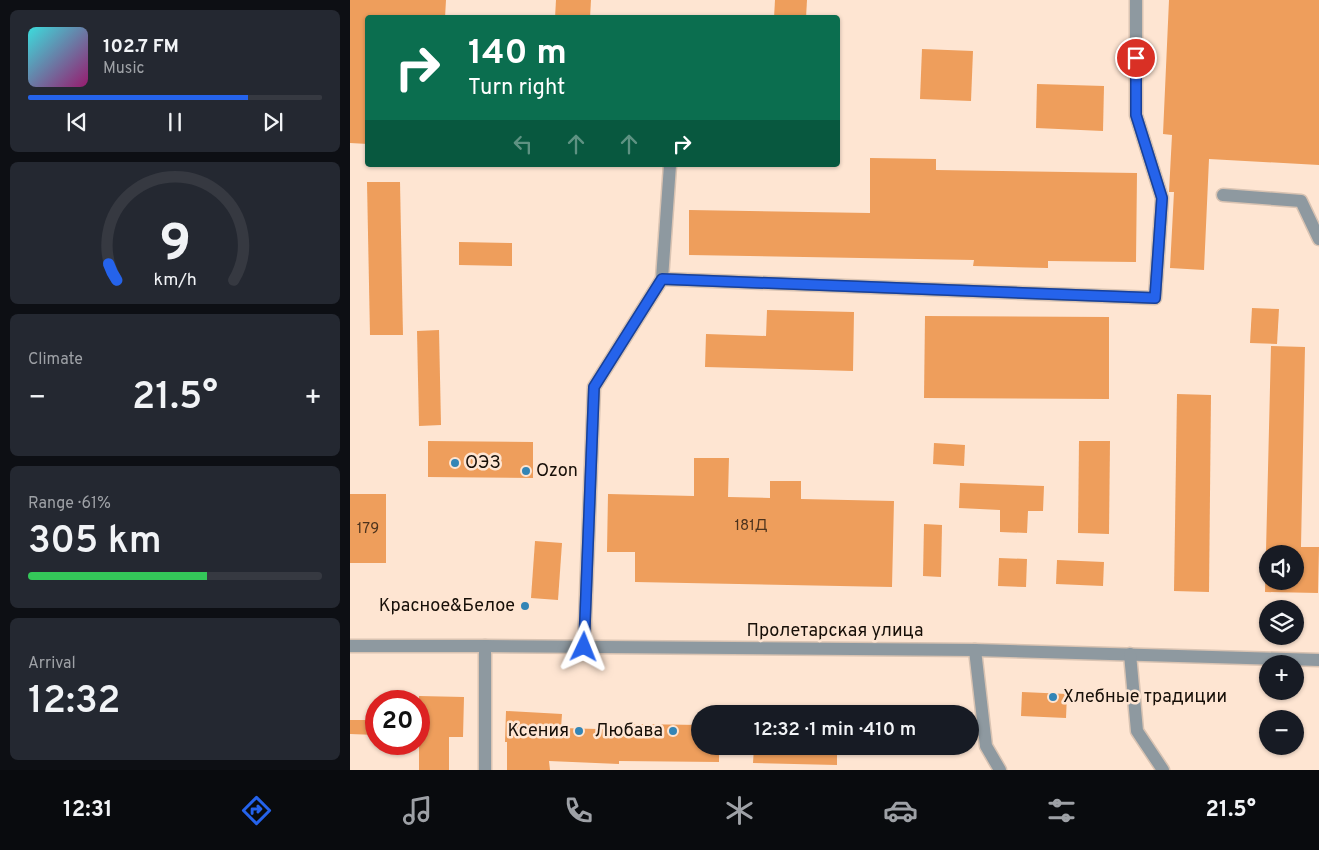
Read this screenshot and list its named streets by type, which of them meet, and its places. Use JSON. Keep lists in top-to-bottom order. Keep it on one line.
{"streets":{"street":["Пролетарская улица"]},"places":["ОЭЗ","Ozon","Красное&Белое","Хлебные традиции","Ксения","Любава"],"house_numbers":["181Д","179"],"page":{"turn":["140 m","Turn right"],"song":["102.7 FM","Music"],"tile":["Climate",["Range · 61%","305 km"],["Arrival","12:32"]],"heat":["−","21.5°","+"],"map_buttons":["+","−"],"limit":"20","trip":"12:32 · 1 min · 410 m","tabs":["12:31","21.5°"],"gauge":["9","km/h"]}}
